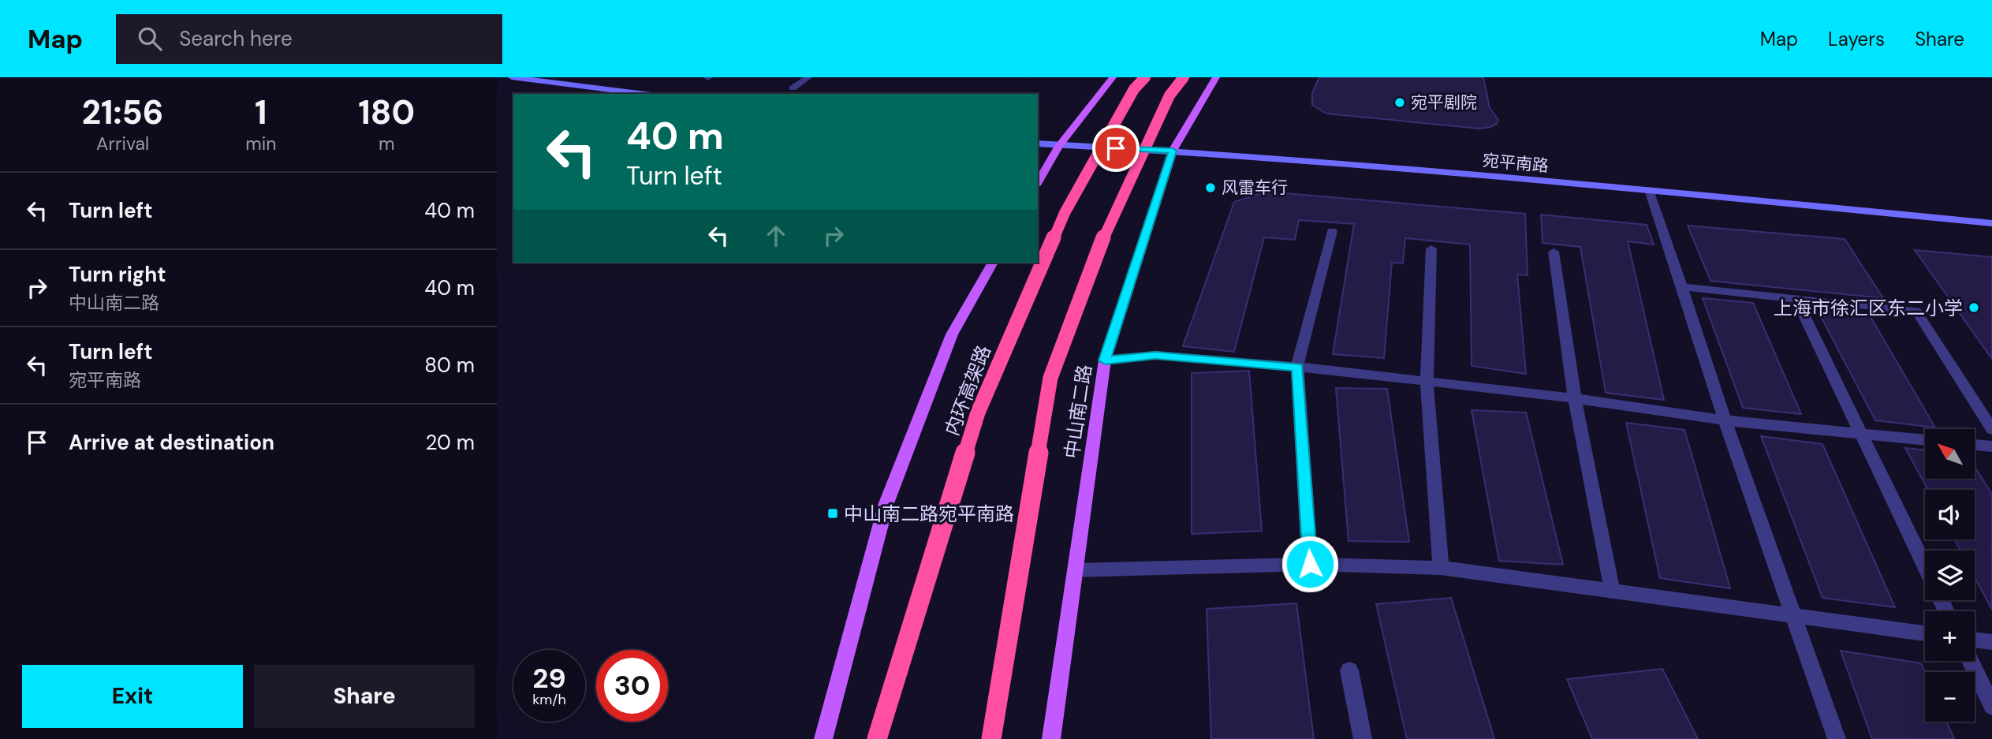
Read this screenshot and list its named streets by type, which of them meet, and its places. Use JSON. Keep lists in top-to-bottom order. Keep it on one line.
{"streets":{"highway":["内环高架路"],"main road":["宛平南路","中山南二路"]},"crossings":[["宛平南路","中山南二路"]],"places":{"other":["宛平剧院","风雷车行","上海市徐汇区东二小学"],"transit":["中山南二路宛平南路"]},"north":"top left","page":{"header":"Map","search":"Search here","nav":["Map","Layers","Share"],"eta":["21:56","Arrival","1","min","180","m"],"turn":["40 m","Turn left"],"list":[{"name":"Turn left","value":"40 m"},{"name":"Turn right","note":"中山南二路","value":"40 m"},{"name":"Turn left","note":"宛平南路","value":"80 m"},{"name":"Arrive at destination","value":"20 m"}],"map_buttons":["+","−"],"speed":"29 km/h","limit":"30","buttons":["Exit","Share"]}}
